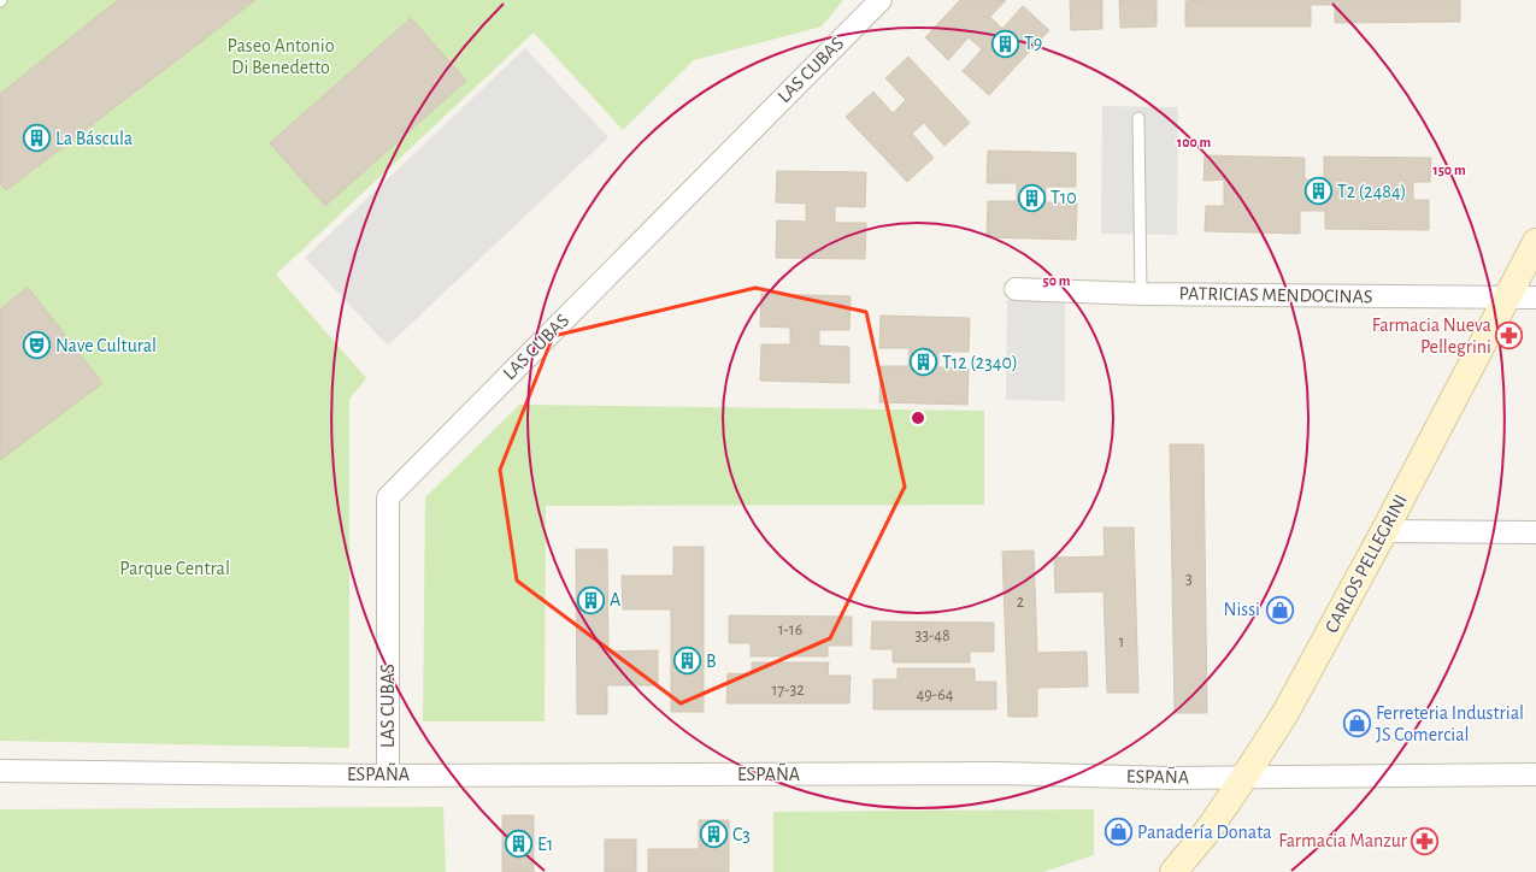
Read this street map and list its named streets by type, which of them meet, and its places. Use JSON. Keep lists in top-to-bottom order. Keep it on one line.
{"streets":{"street":["LAS CUBAS","PATRICIAS MENDOCINAS","CARLOS PELLEGRINI","ESPAÑA"]},"crossings":[["LAS CUBAS","ESPAÑA"],["PATRICIAS MENDOCINAS","CARLOS PELLEGRINI"],["CARLOS PELLEGRINI","ESPAÑA"]],"parks":["Paseo Antonio Di Benedetto","Parque Central"],"places":{"building":["T9","La Báscula","T2 (2484)","T10","T12 (2340)","A","B","C3","E1"],"pharmacy":["Farmacia Nueva Pellegrini","Farmacia Manzur"],"theatre":["Nave Cultural"],"shop":["Nissi","Ferreteria Industrial JS Comercial","Panadería Donata"]},"house_numbers":["3","2","1-16","33-48","1","17-32","49-64"],"rings":["100 m","150 m","50 m"]}
